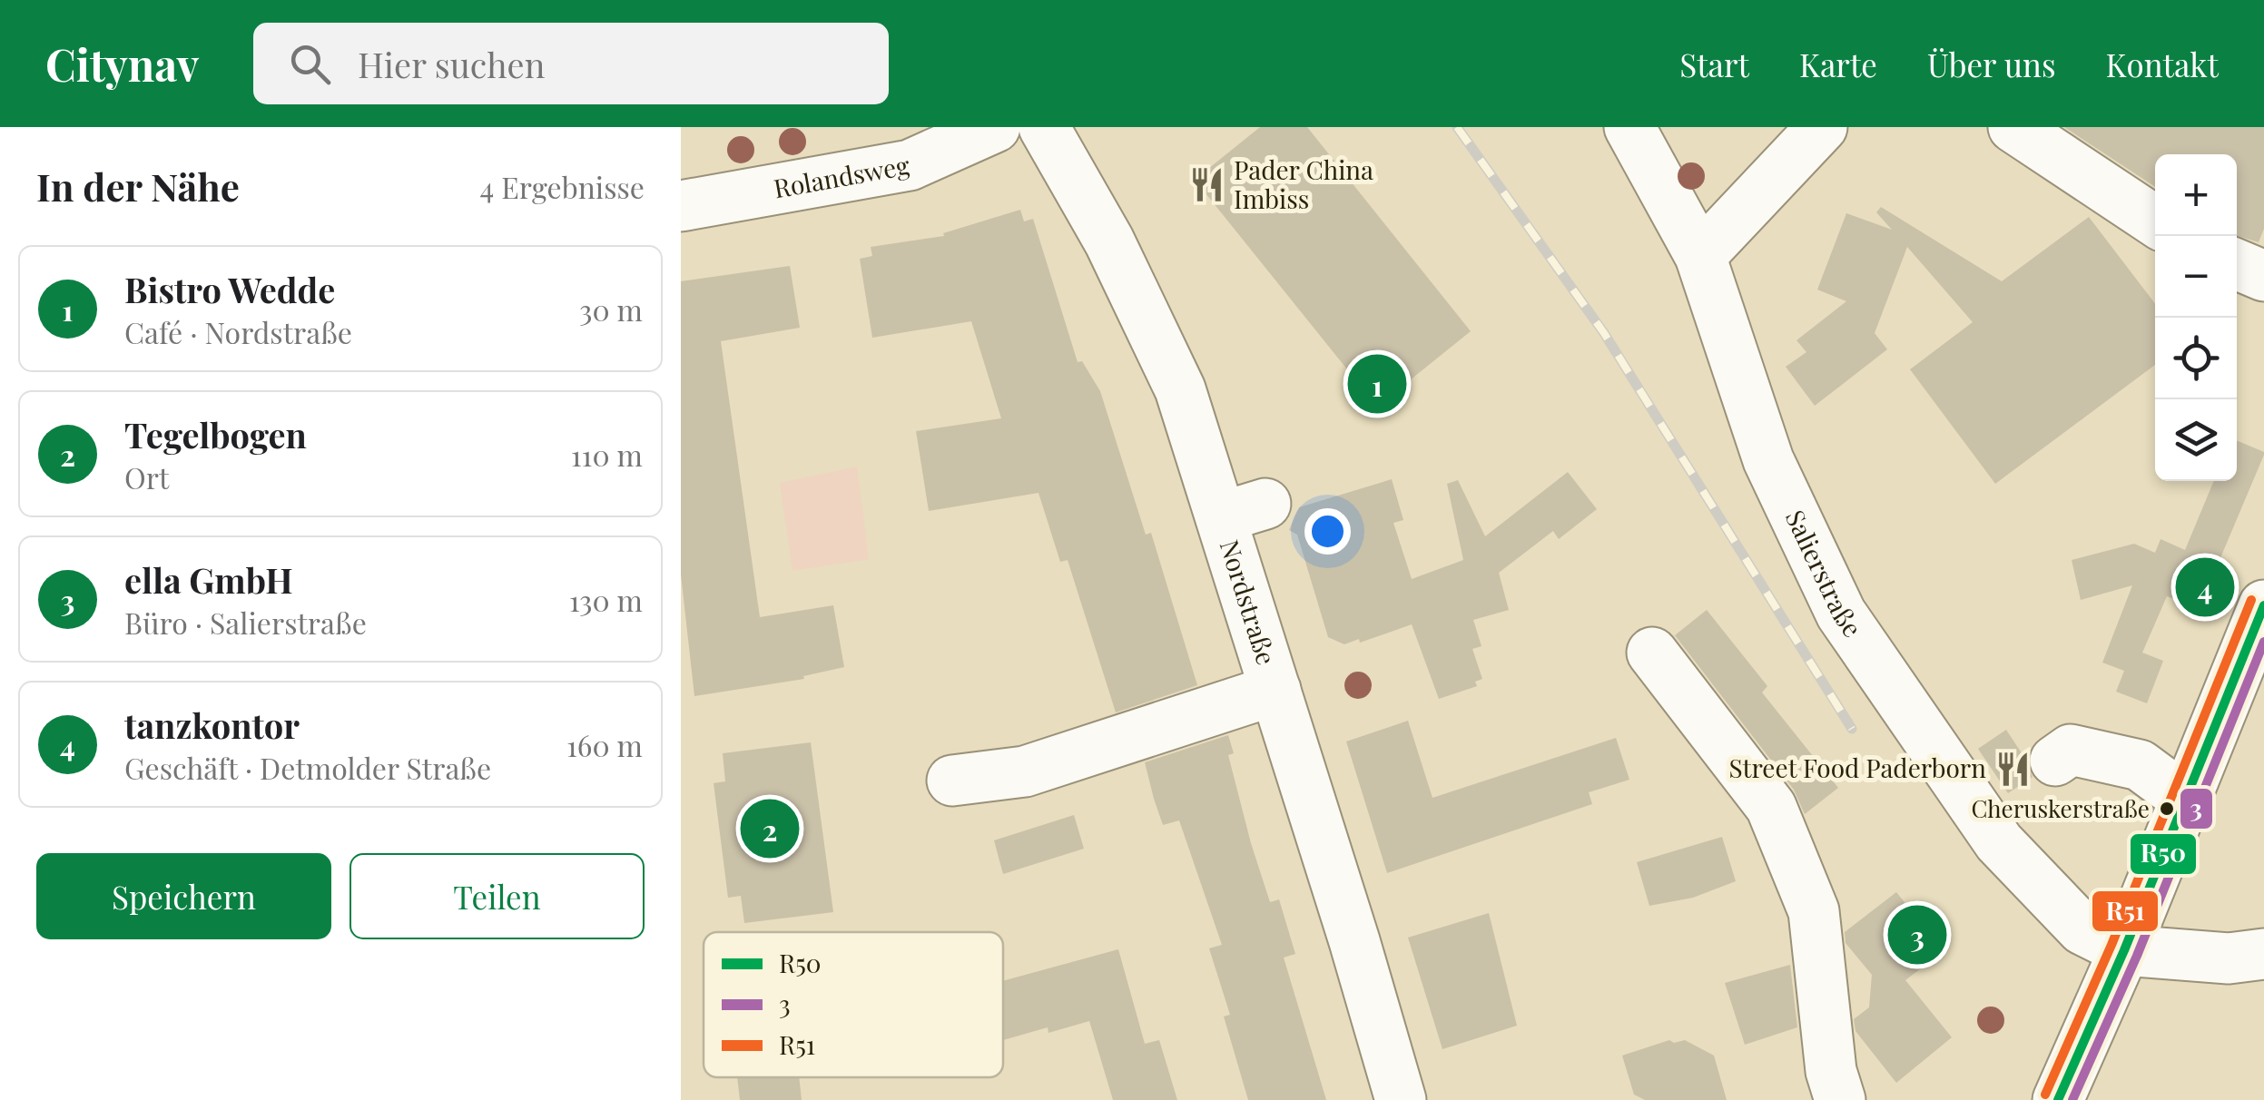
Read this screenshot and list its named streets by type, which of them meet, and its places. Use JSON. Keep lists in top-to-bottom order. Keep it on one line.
{"streets":{"street":["Rolandsweg","Salierstraße","Nordstraße"]},"places":{"restaurant":["Pader China Imbiss","Street Food Paderborn"],"other":["Cheruskerstraße"]},"lines":["transit line R51","transit line R50","transit line 3"],"legend":["R50","3","R51"],"page":{"header":"Citynav","search":"Hier suchen","nav":["Start","Karte","Über uns","Kontakt"],"heading":["In der Nähe","4 Ergebnisse"],"map_buttons":["+","−"],"list":[{"mark":"1","name":"Bistro Wedde","note":"Café · Nordstraße","value":"30 m"},{"mark":"2","name":"Tegelbogen","note":"Ort","value":"110 m"},{"mark":"3","name":"ella GmbH","note":"Büro · Salierstraße","value":"130 m"},{"mark":"4","name":"tanzkontor","note":"Geschäft · Detmolder Straße","value":"160 m"}],"pins":["1","4","2","3"],"buttons":["Speichern","Teilen"]}}
